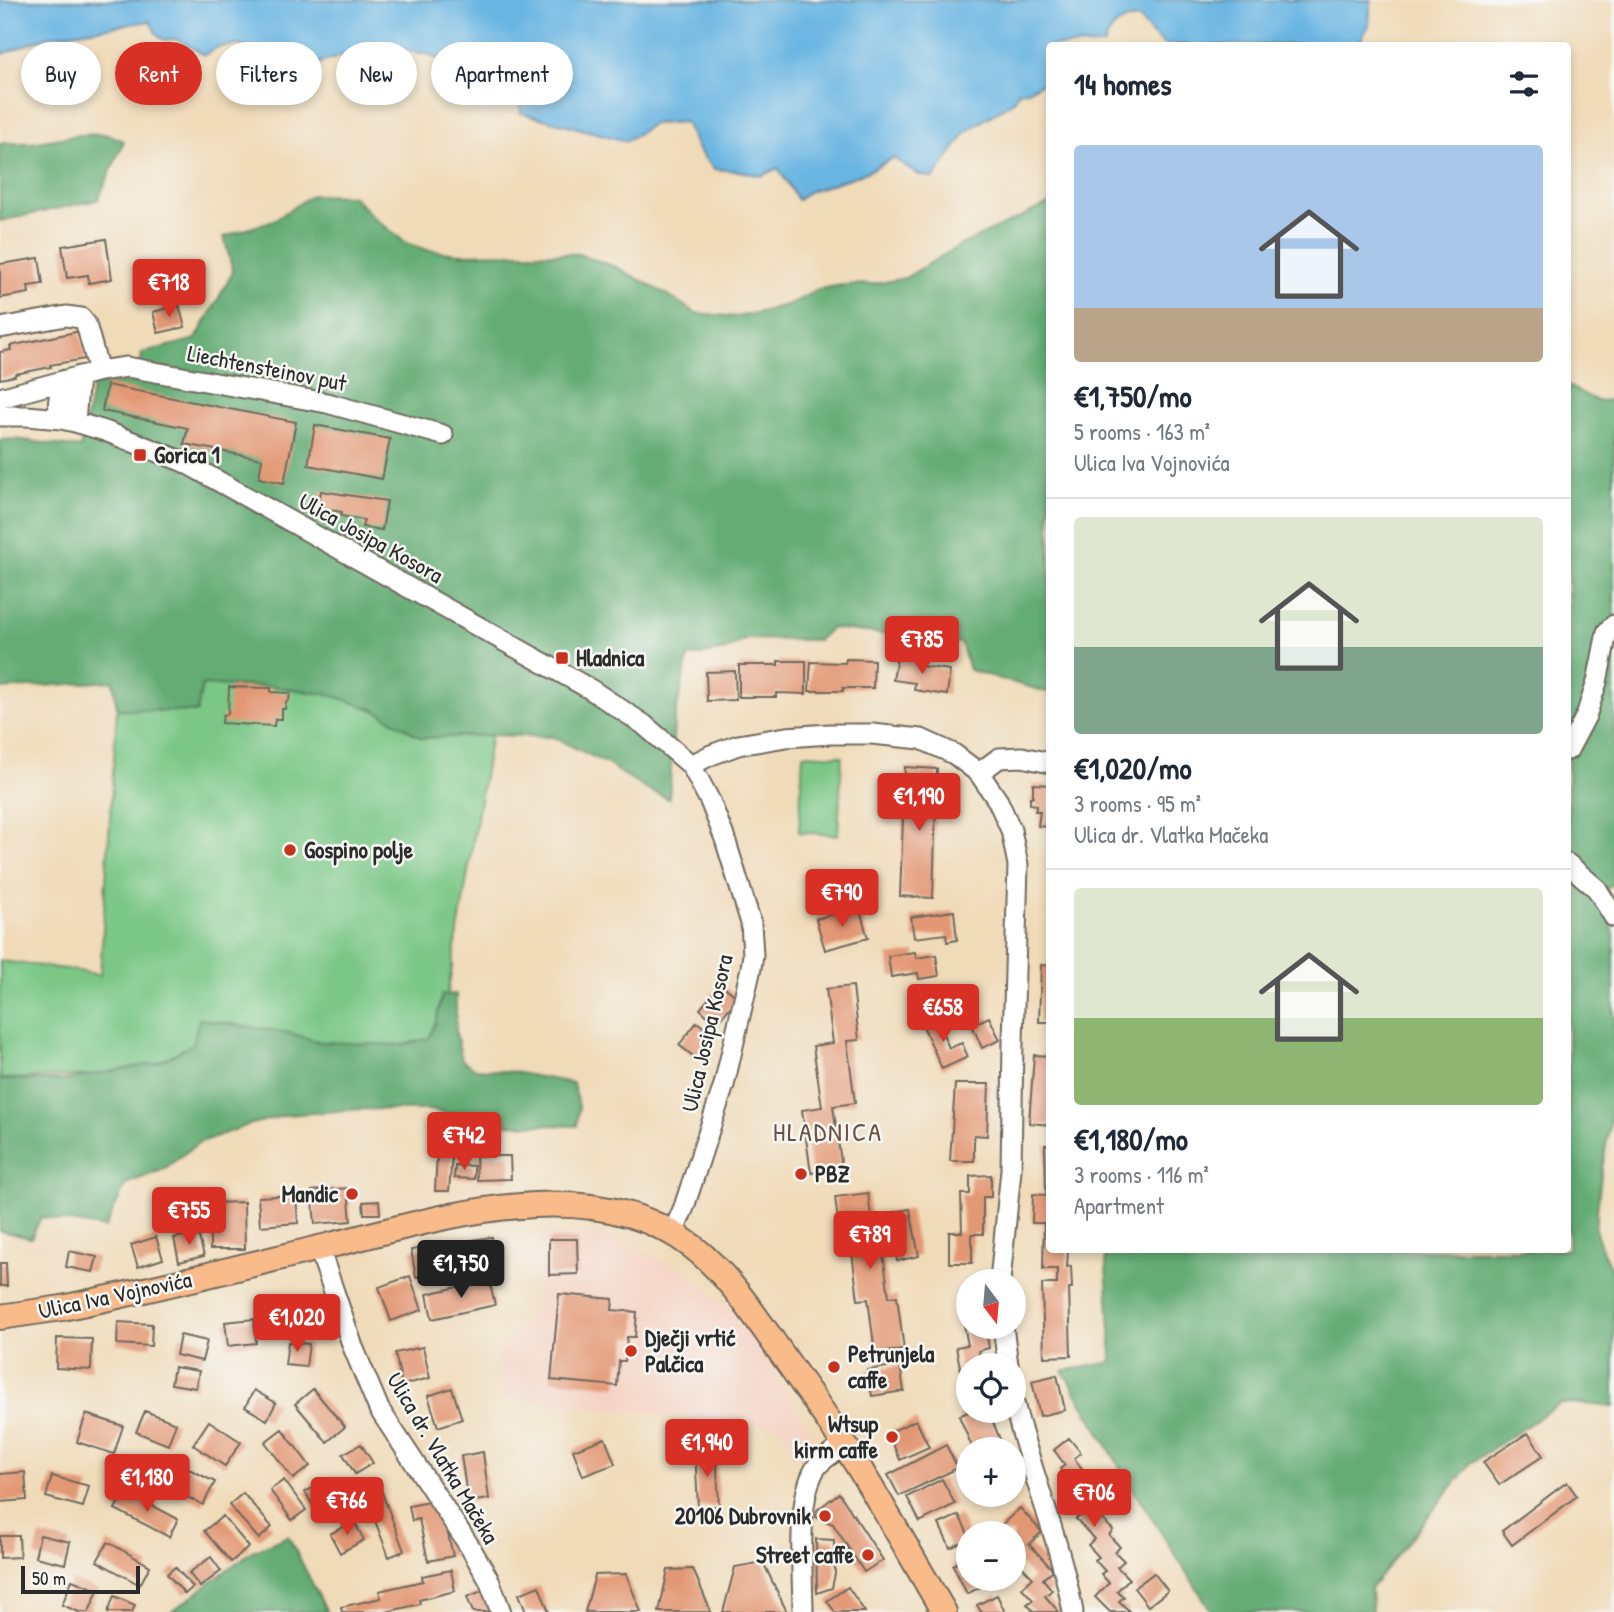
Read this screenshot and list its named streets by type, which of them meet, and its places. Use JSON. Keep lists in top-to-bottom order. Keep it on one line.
{"streets":{"main road":["Ulica Iva Vojnovića"],"street":["Liechtensteinov put","Ulica Josipa Kosora","Ulica dr. Vlatka Mačeka"]},"crossings":[["Ulica Josipa Kosora","Ulica Iva Vojnovića"],["Ulica Iva Vojnovića","Ulica dr. Vlatka Mačeka"]],"districts":["HLADNICA"],"places":{"transit":["Gorica 1","Hladnica"],"other":["Gospino polje","PBZ","Mandic","Dječji vrtić Palčica","Petrunjela caffe","Wtsup kirm caffe","20106 Dubrovnik","Street caffe"]},"scale_bar":"50 m","north":"bottom","page":{"chip":["Buy","Rent","Filters","New","Apartment"],"heading":"14 homes","list":[{"name":"€1,750/mo","note":"5 rooms · 163 m² · Ulica Iva Vojnovića"},{"name":"€1,020/mo","note":"3 rooms · 95 m² · Ulica dr. Vlatka Mačeka"},{"name":"€1,180/mo","note":"3 rooms · 116 m² · Apartment"}],"price":["€718","€785","€1,190","€790","€658","€742","€755","€789","€1,750","€1,020","€1,940","€1,180","€706","€766"],"map_buttons":["+","−"],"scale":"50 m"}}
